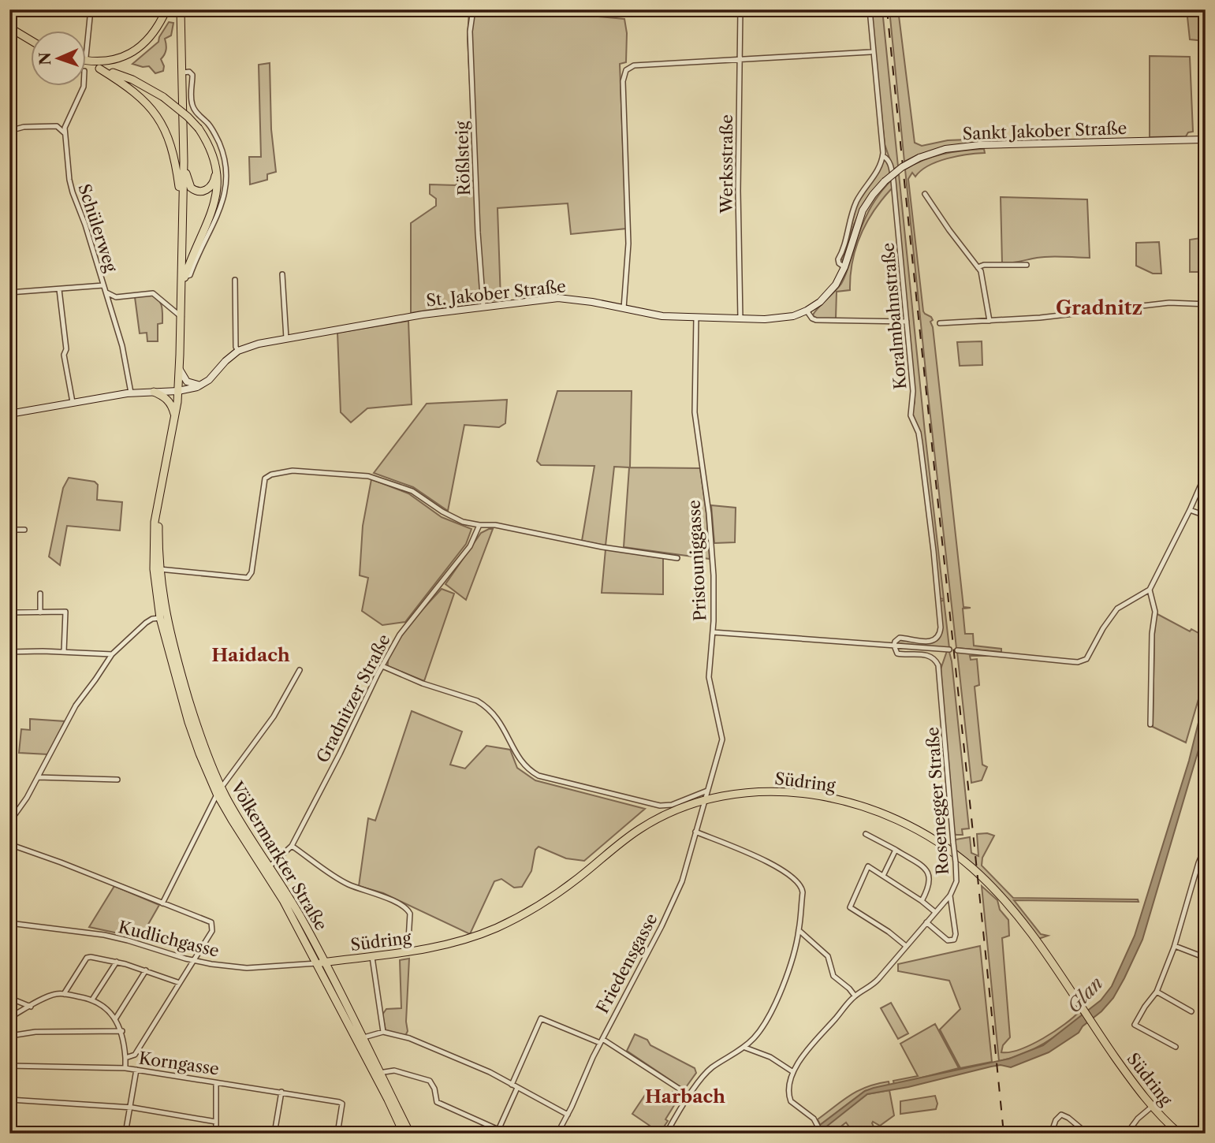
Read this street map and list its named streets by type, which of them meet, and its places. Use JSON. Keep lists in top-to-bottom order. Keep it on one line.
{"streets":{"main road":["Sankt Jakober Straße","St. Jakober Straße","Südring","Völkermarkter Straße"],"street":["Rößlsteig","Werksstraße","Schülerweg","Koralmbahnstraße","Pristouniggasse","Gradnitzer Straße","Rosenegger Straße","Kudlichgasse","Friedensgasse","Korngasse"]},"crossings":[["Sankt Jakober Straße","St. Jakober Straße"],["Rößlsteig","St. Jakober Straße"],["Werksstraße","St. Jakober Straße"],["Schülerweg","St. Jakober Straße"],["St. Jakober Straße","Pristouniggasse"],["St. Jakober Straße","Völkermarkter Straße"],["Koralmbahnstraße","Rosenegger Straße"],["Pristouniggasse","Südring"],["Pristouniggasse","Friedensgasse"],["Gradnitzer Straße","Völkermarkter Straße"],["Südring","Kudlichgasse"],["Südring","Friedensgasse"]],"districts":["Gradnitz","Haidach","Harbach"],"water":["Glan"],"north":"left"}
